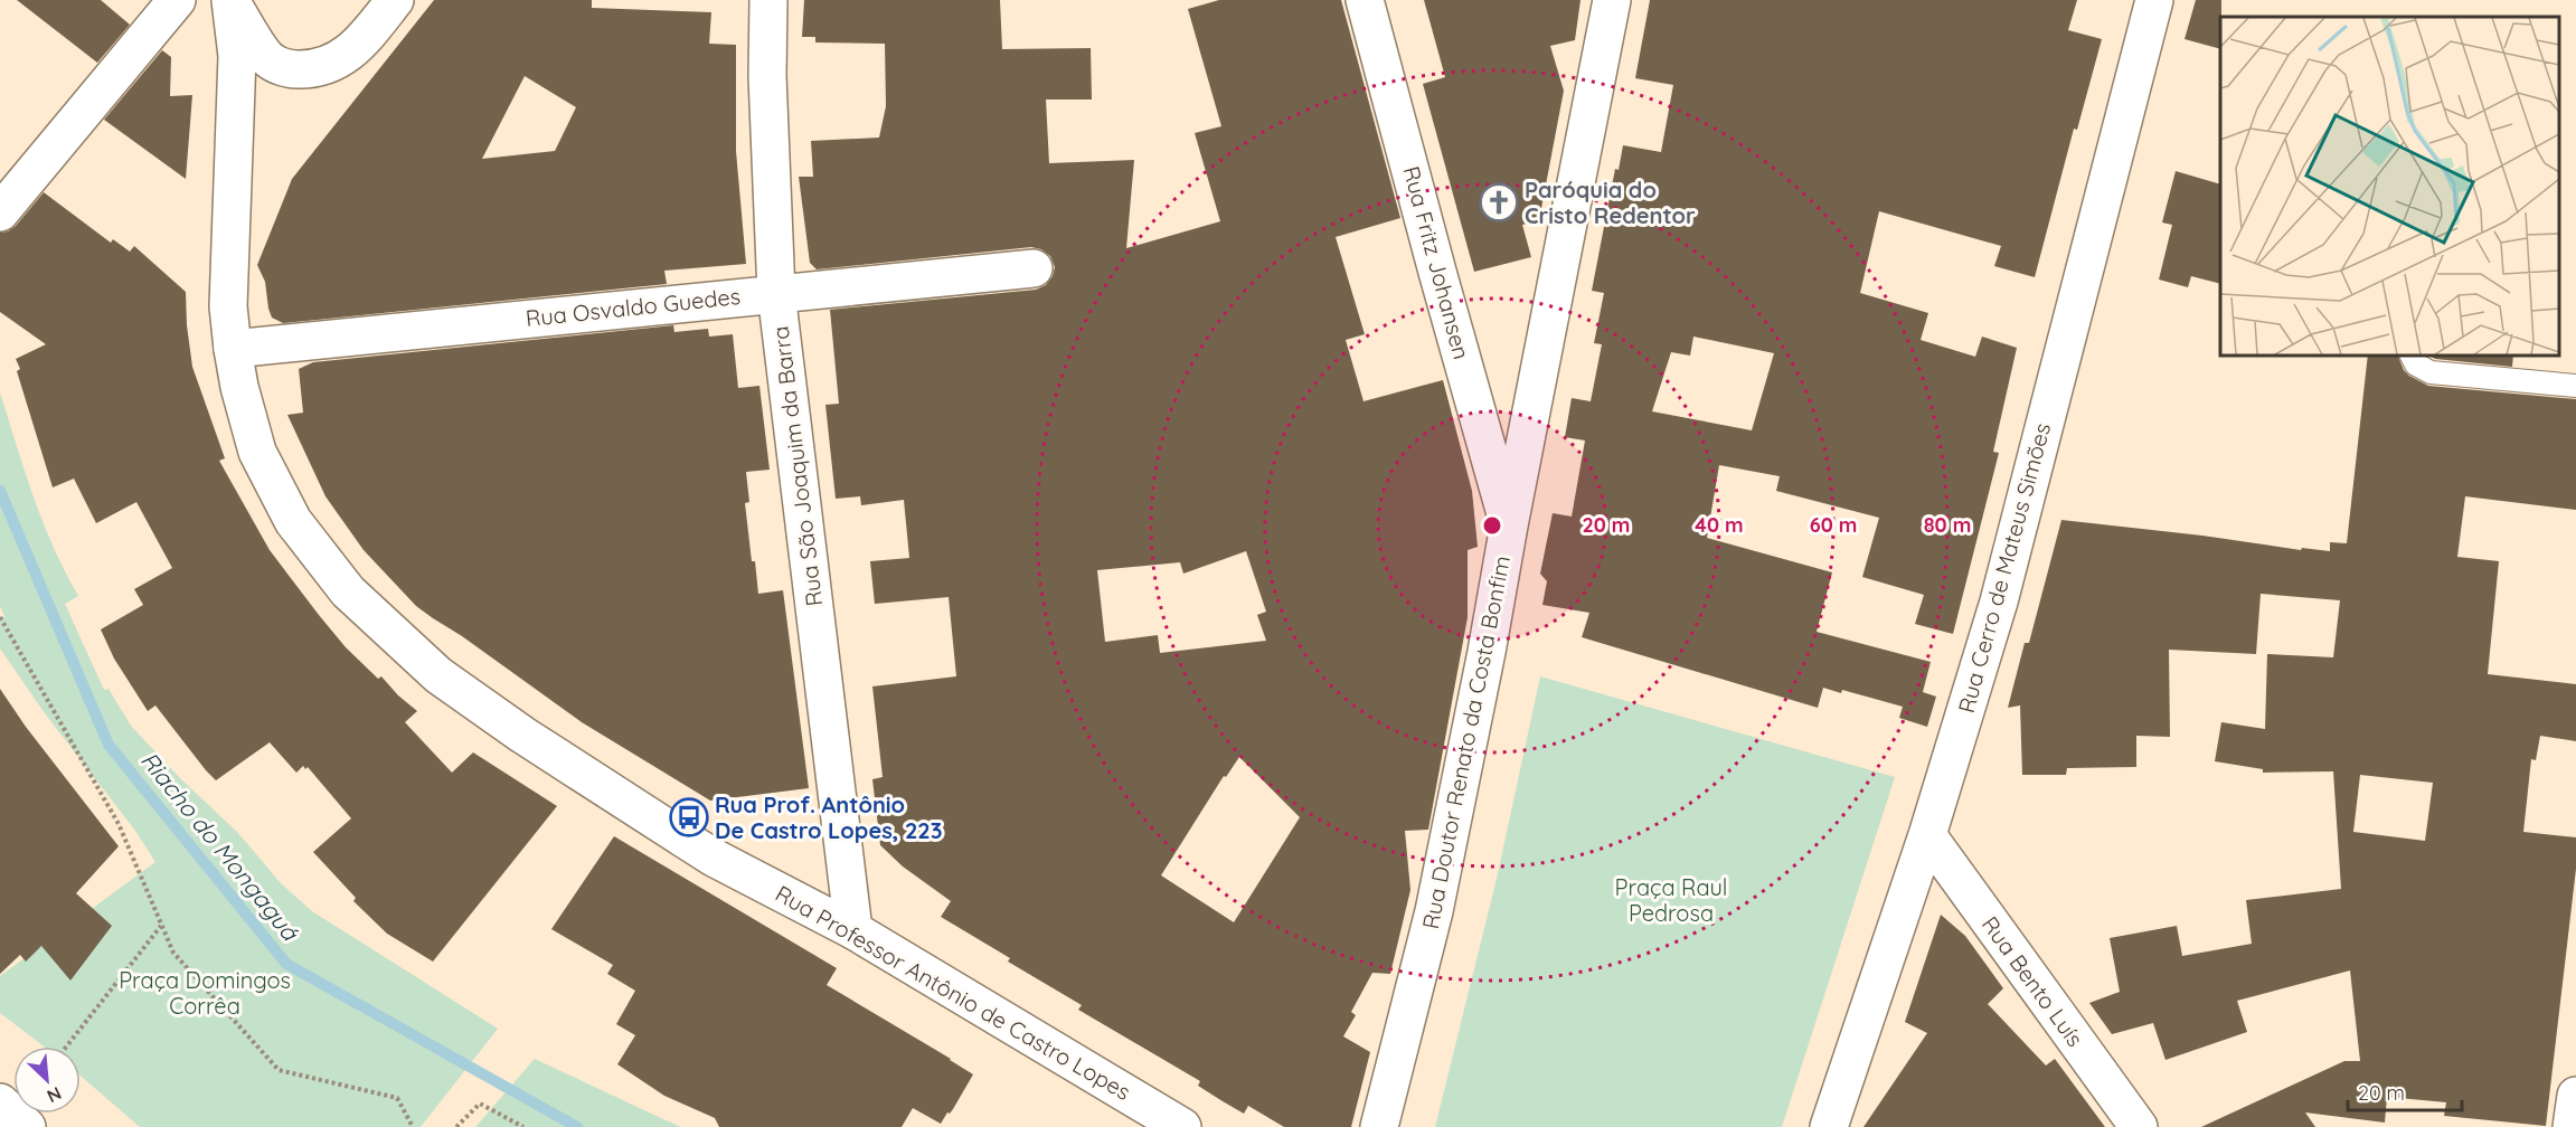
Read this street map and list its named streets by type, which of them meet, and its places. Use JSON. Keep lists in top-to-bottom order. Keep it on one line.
{"streets":{"street":["Rua Fritz Johansen","Rua Osvaldo Guedes","Rua São Joaquim da Barra","Rua Cerro de Mateus Simões","Rua Doutor Renato da Costa Bonfim","Rua Bento Luís","Rua Professor Antônio de Castro Lopes"]},"crossings":[["Rua Fritz Johansen","Rua Doutor Renato da Costa Bonfim"],["Rua Osvaldo Guedes","Rua São Joaquim da Barra"],["Rua Osvaldo Guedes","Rua Professor Antônio de Castro Lopes"],["Rua São Joaquim da Barra","Rua Professor Antônio de Castro Lopes"],["Rua Cerro de Mateus Simões","Rua Bento Luís"]],"water":["Riacho do Mongaguá"],"parks":["Praça Raul Pedrosa","Praça Domingos Corrêa"],"places":{"church":["Paróquia do Cristo Redentor"],"bus stop":["Rua Prof. Antônio De Castro Lopes, 223"]},"scale_bar":"20 m","north":"bottom right","rings":["20 m","40 m","60 m","80 m"]}
